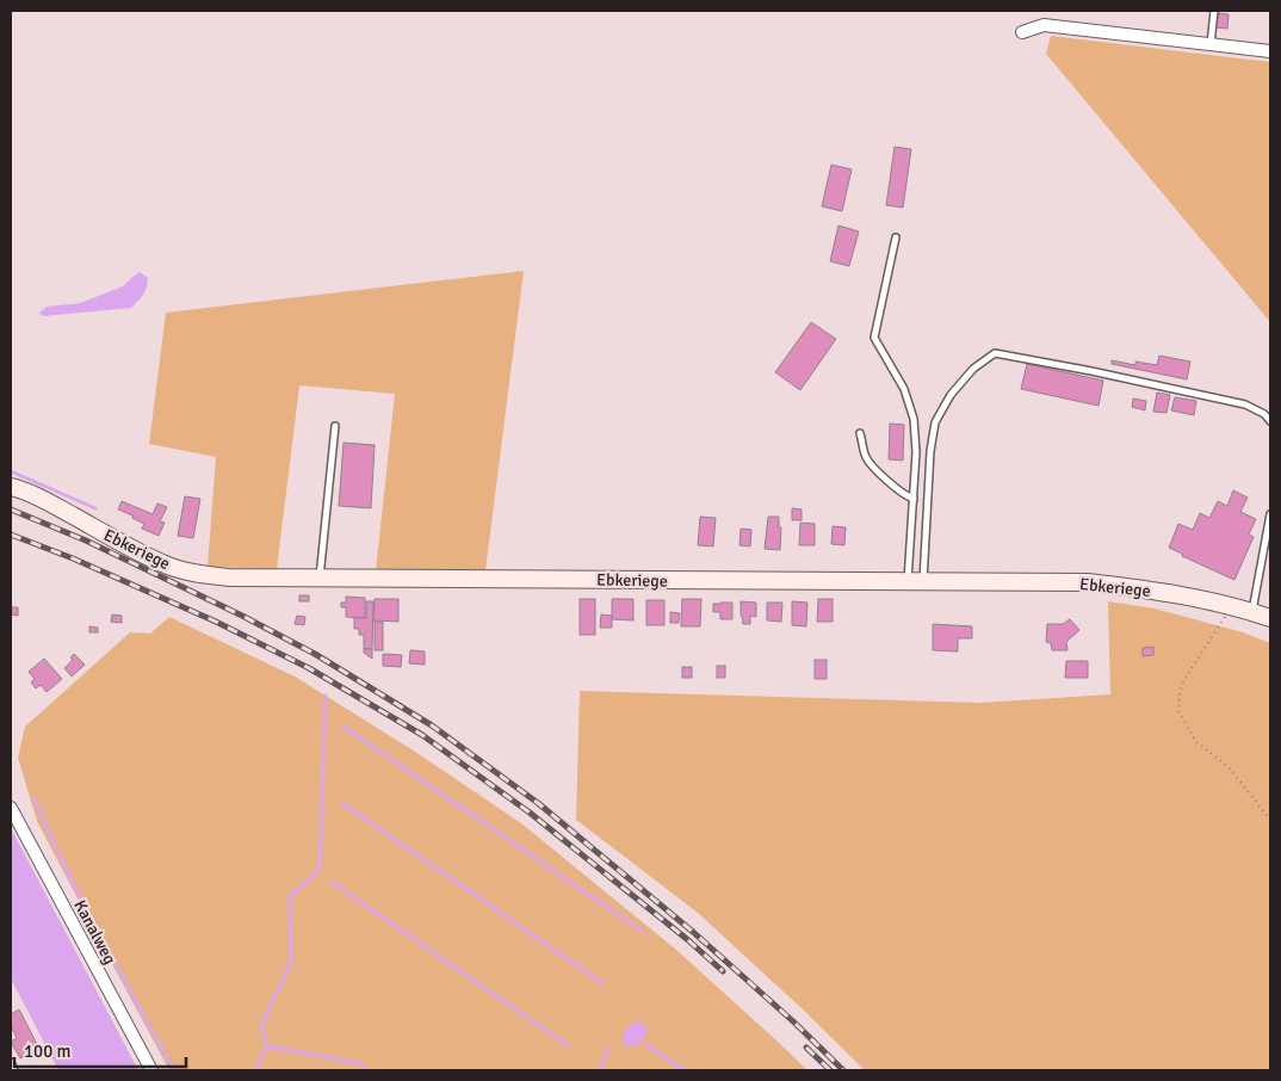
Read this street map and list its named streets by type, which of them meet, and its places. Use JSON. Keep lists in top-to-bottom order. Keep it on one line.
{"streets":{"street":["Ebkeriege","Kanalweg"]},"scale_bar":"100 m"}
